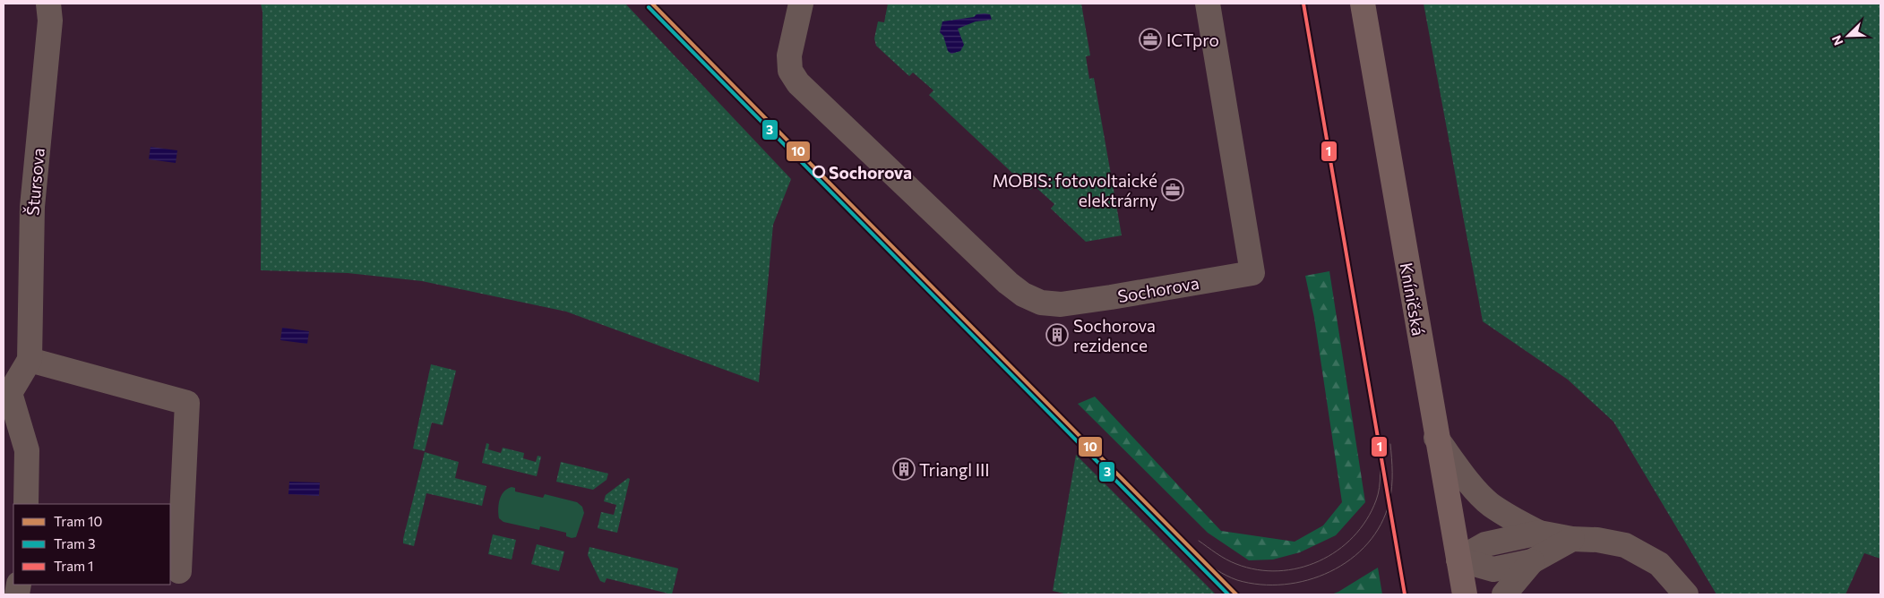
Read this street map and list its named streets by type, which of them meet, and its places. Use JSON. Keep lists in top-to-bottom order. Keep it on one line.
{"streets":{"main road":["Kníničská"],"street":["Štursova","Sochorova"]},"places":{"office":["ICTpro","MOBIS: fotovoltaické elektrárny"],"other":["Sochorova"],"building":["Sochorova rezidence","Triangl III"]},"lines":["tram line 10","tram line 1","tram line 3"],"legend":["Tram 10","Tram 3","Tram 1"],"north":"bottom left"}
